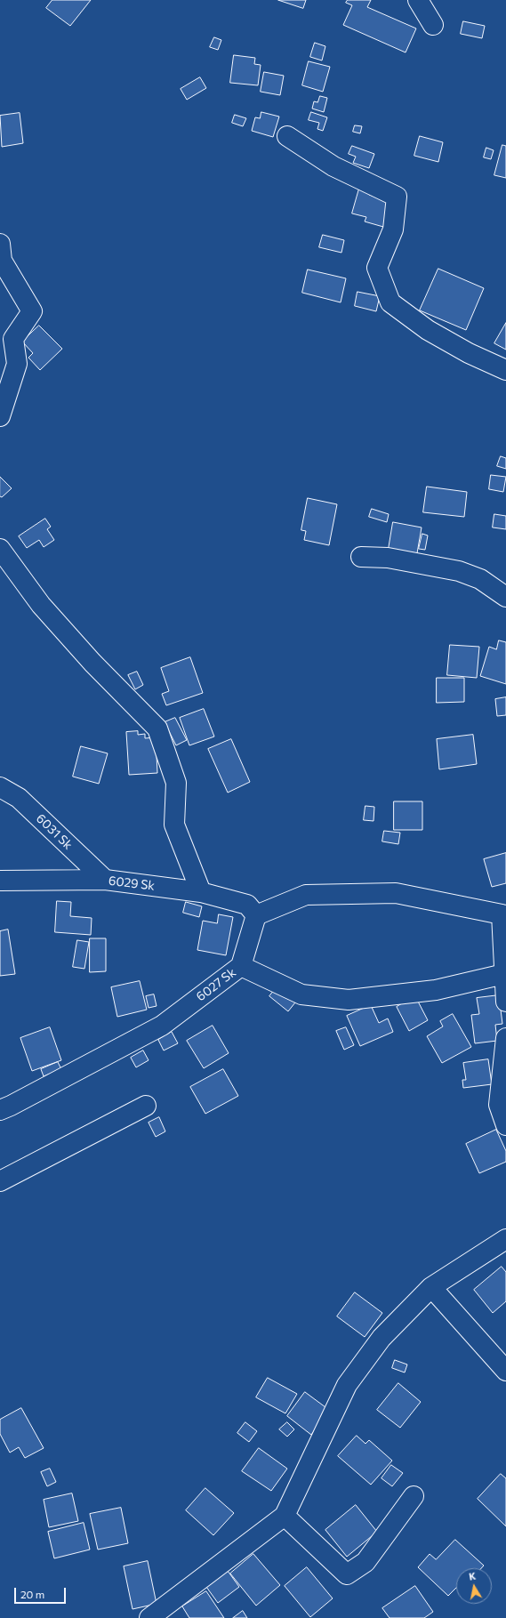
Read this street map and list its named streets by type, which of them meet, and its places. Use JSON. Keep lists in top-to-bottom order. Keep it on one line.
{"streets":{"street":["6031 Sk","6029 Sk","6027 Sk"]},"crossings":[["6031 Sk","6029 Sk"],["6029 Sk","6027 Sk"]],"scale_bar":"20 m","north":"top"}
